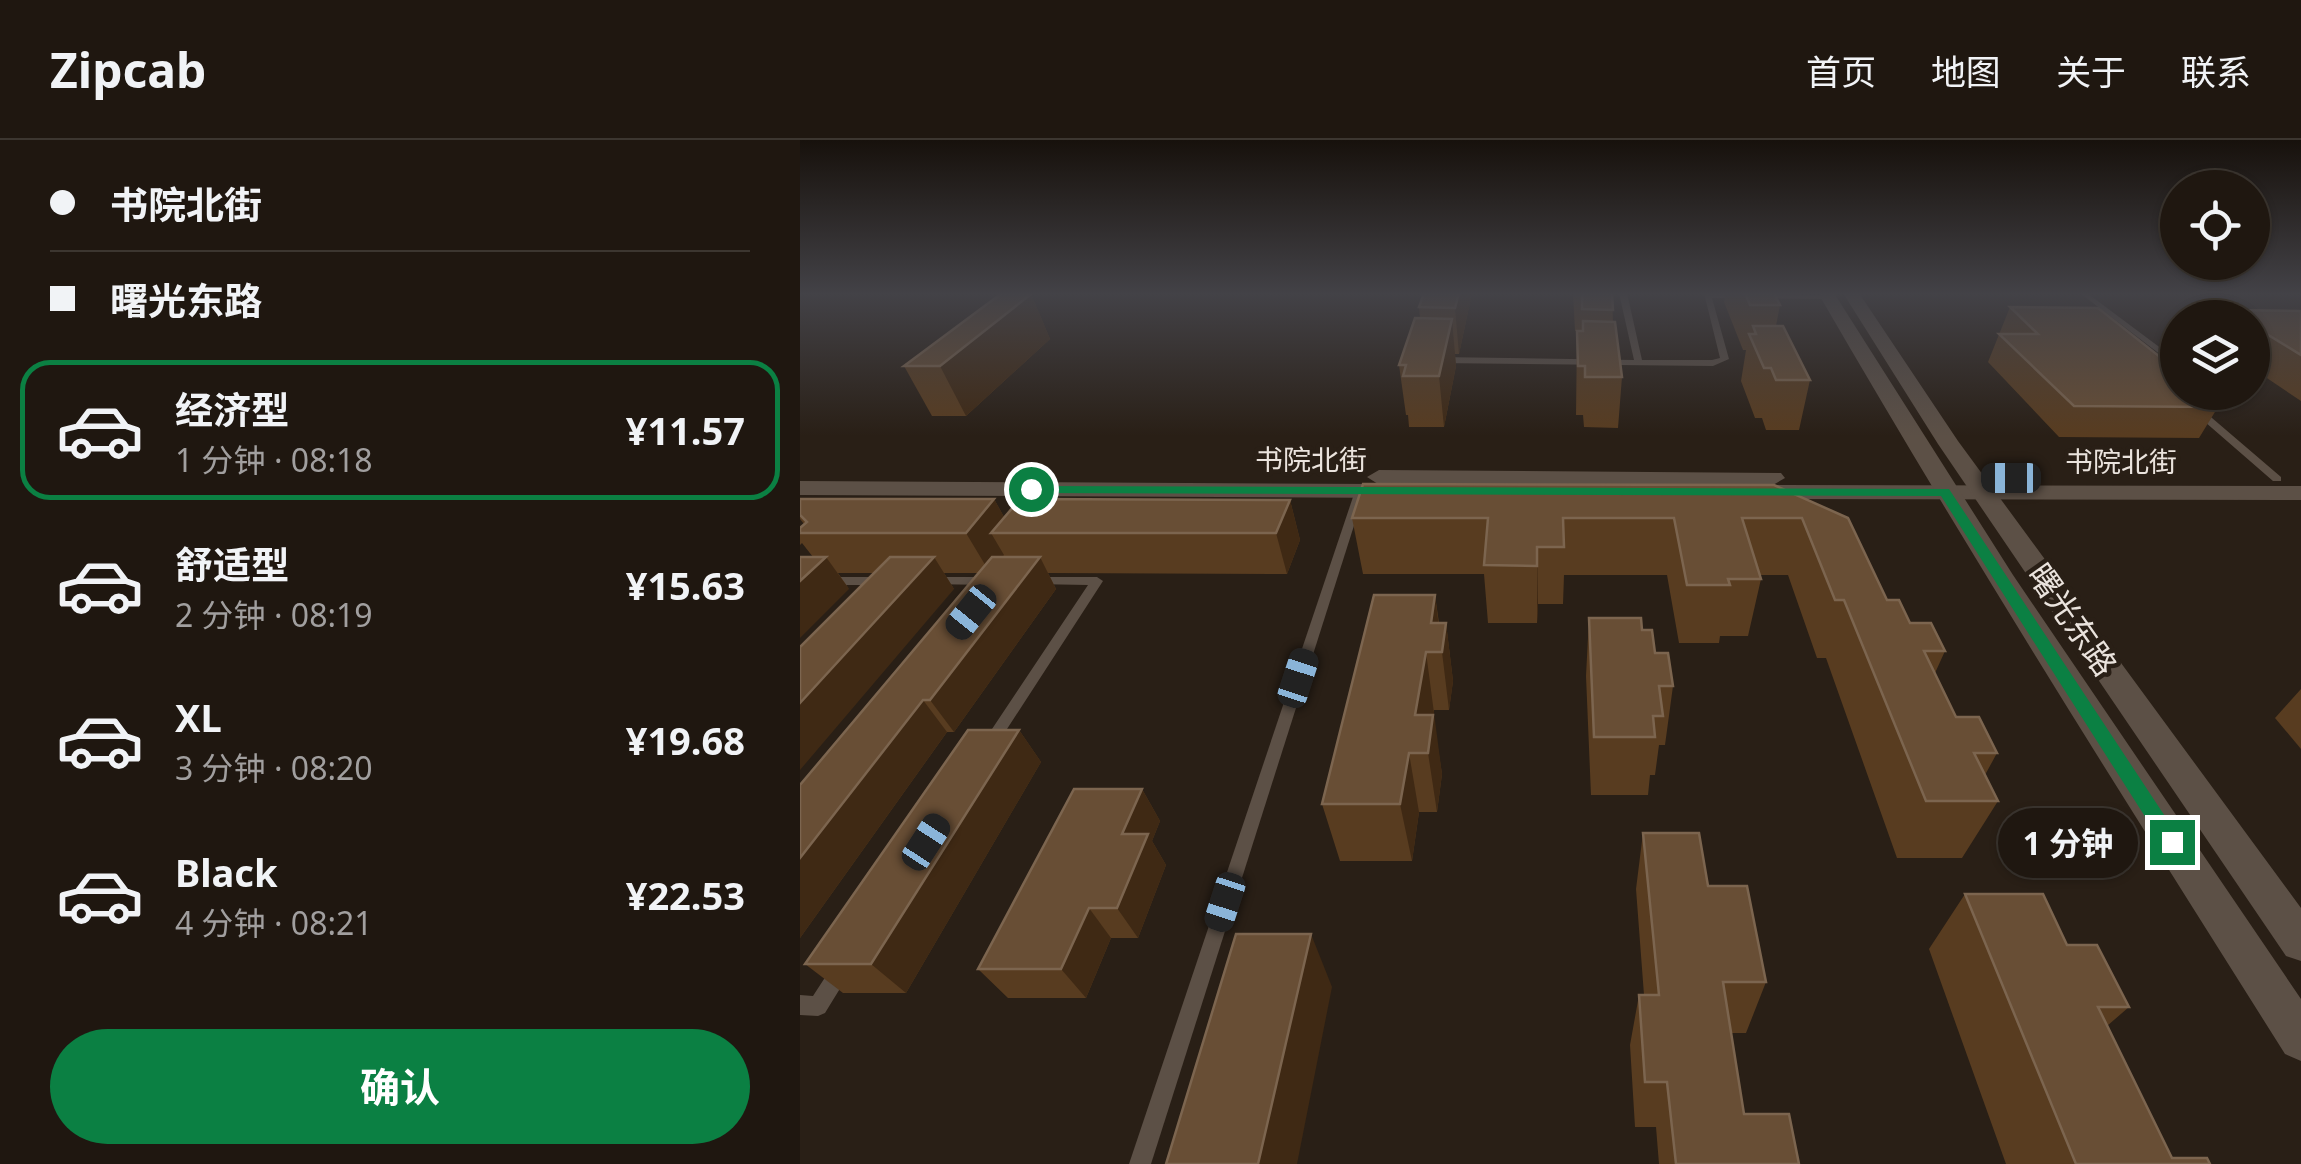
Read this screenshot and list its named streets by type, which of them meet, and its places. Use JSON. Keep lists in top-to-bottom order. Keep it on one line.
{"streets":{"street":["书院北街","曙光东路"]},"crossings":[["书院北街","曙光东路"]],"page":{"header":"Zipcab","nav":["首页","地图","关于","联系"],"banner":["书院北街","曙光东路"],"list":[{"name":"经济型","note":"1 分钟 · 08:18","value":"¥11.57"},{"name":"舒适型","note":"2 分钟 · 08:19","value":"¥15.63"},{"name":"XL","note":"3 分钟 · 08:20","value":"¥19.68"},{"name":"Black","note":"4 分钟 · 08:21","value":"¥22.53"}],"bubble":"1 分钟","buttons":"确认"}}
